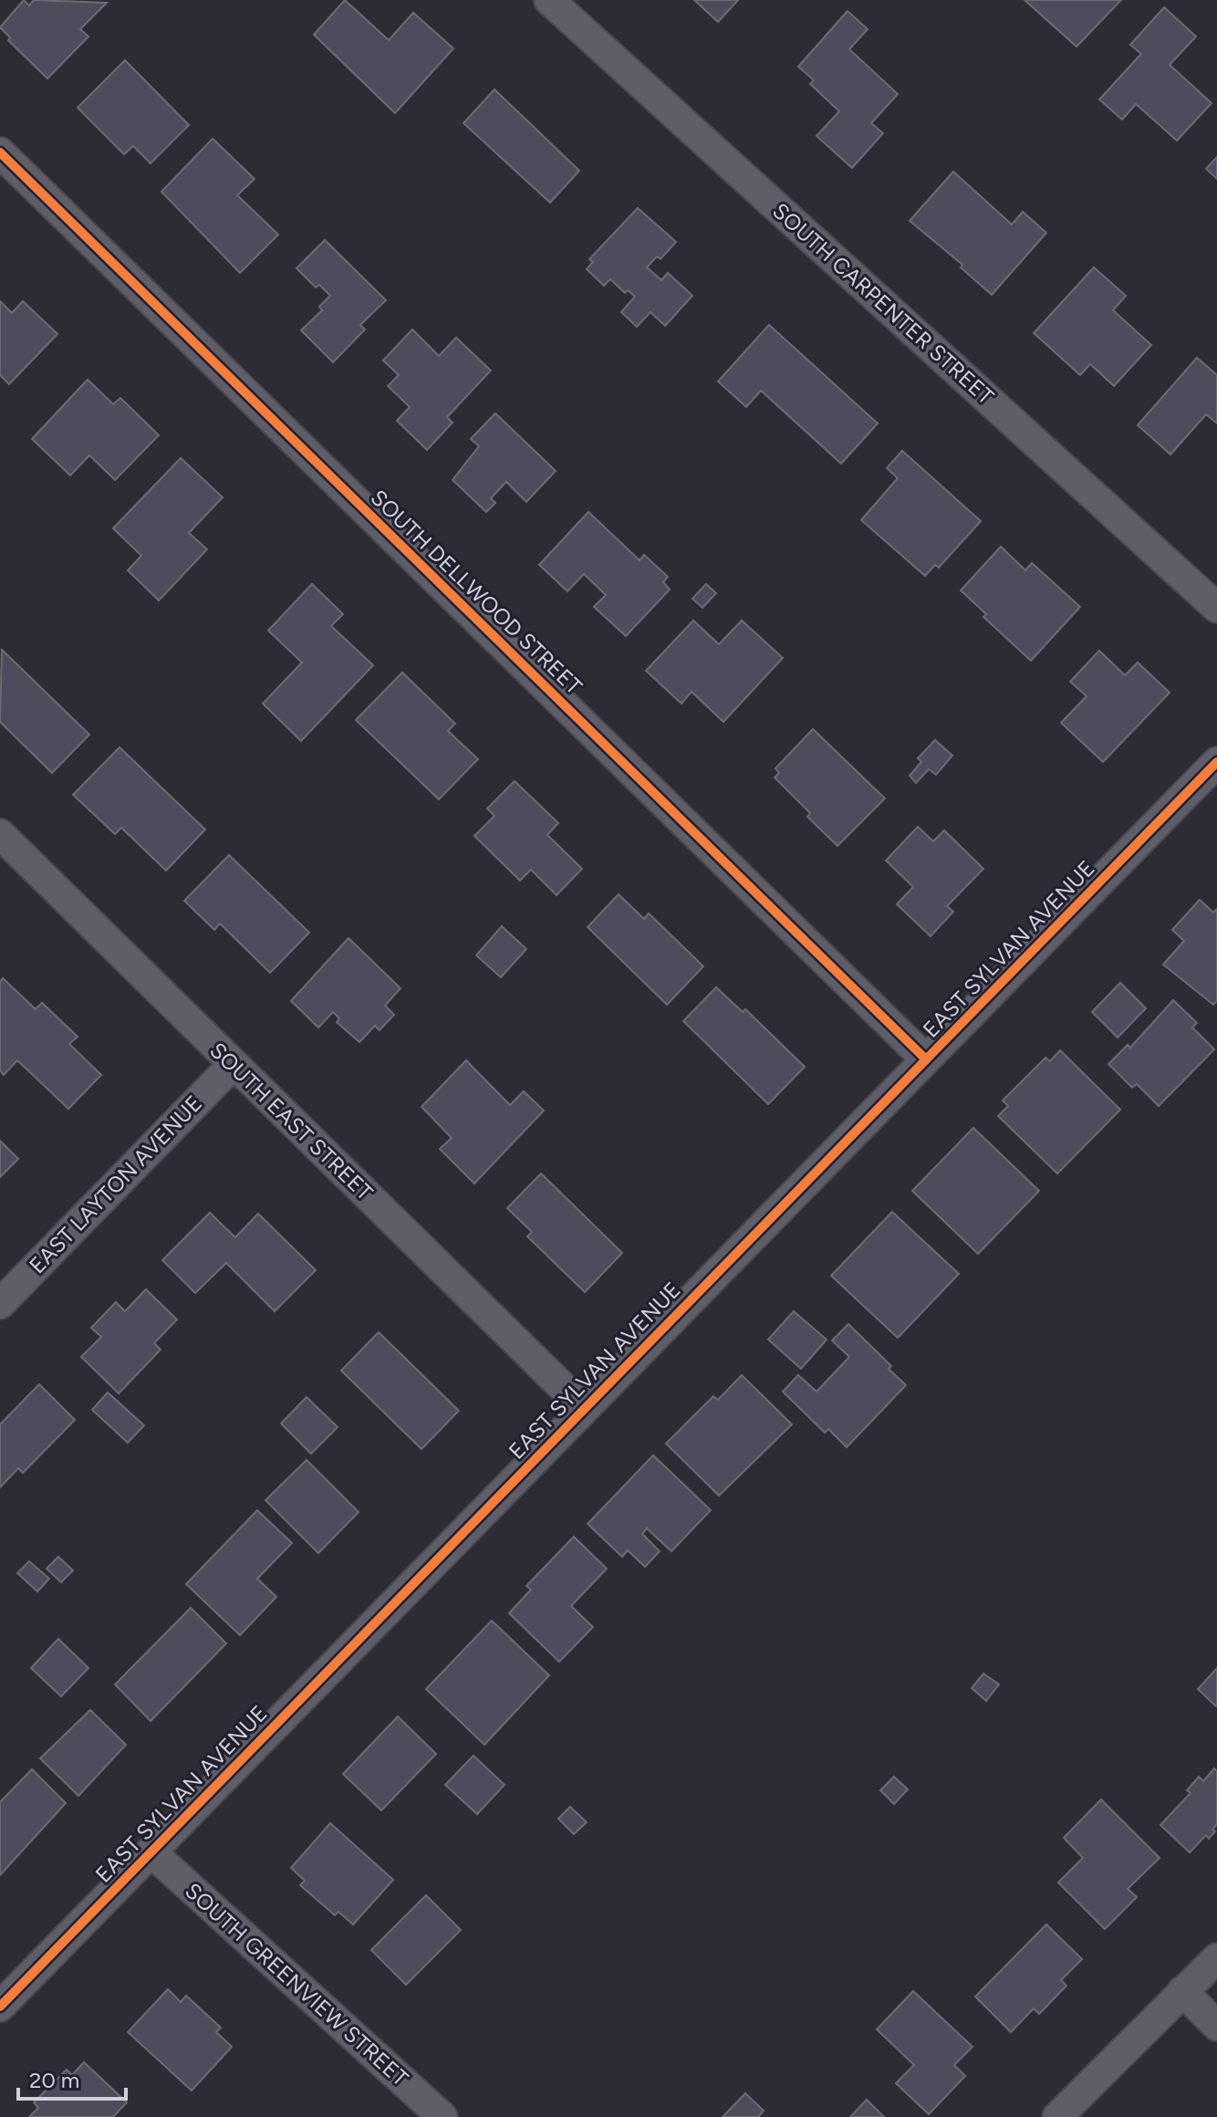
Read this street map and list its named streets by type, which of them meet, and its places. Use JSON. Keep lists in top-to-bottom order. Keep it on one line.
{"streets":{"street":["SOUTH CARPENTER STREET","SOUTH DELLWOOD STREET","EAST SYLVAN AVENUE","SOUTH EAST STREET","EAST LAYTON AVENUE","SOUTH GREENVIEW STREET"]},"crossings":[["SOUTH DELLWOOD STREET","EAST SYLVAN AVENUE"],["EAST SYLVAN AVENUE","SOUTH EAST STREET"],["EAST SYLVAN AVENUE","SOUTH GREENVIEW STREET"],["SOUTH EAST STREET","EAST LAYTON AVENUE"]],"scale_bar":"20 m"}
